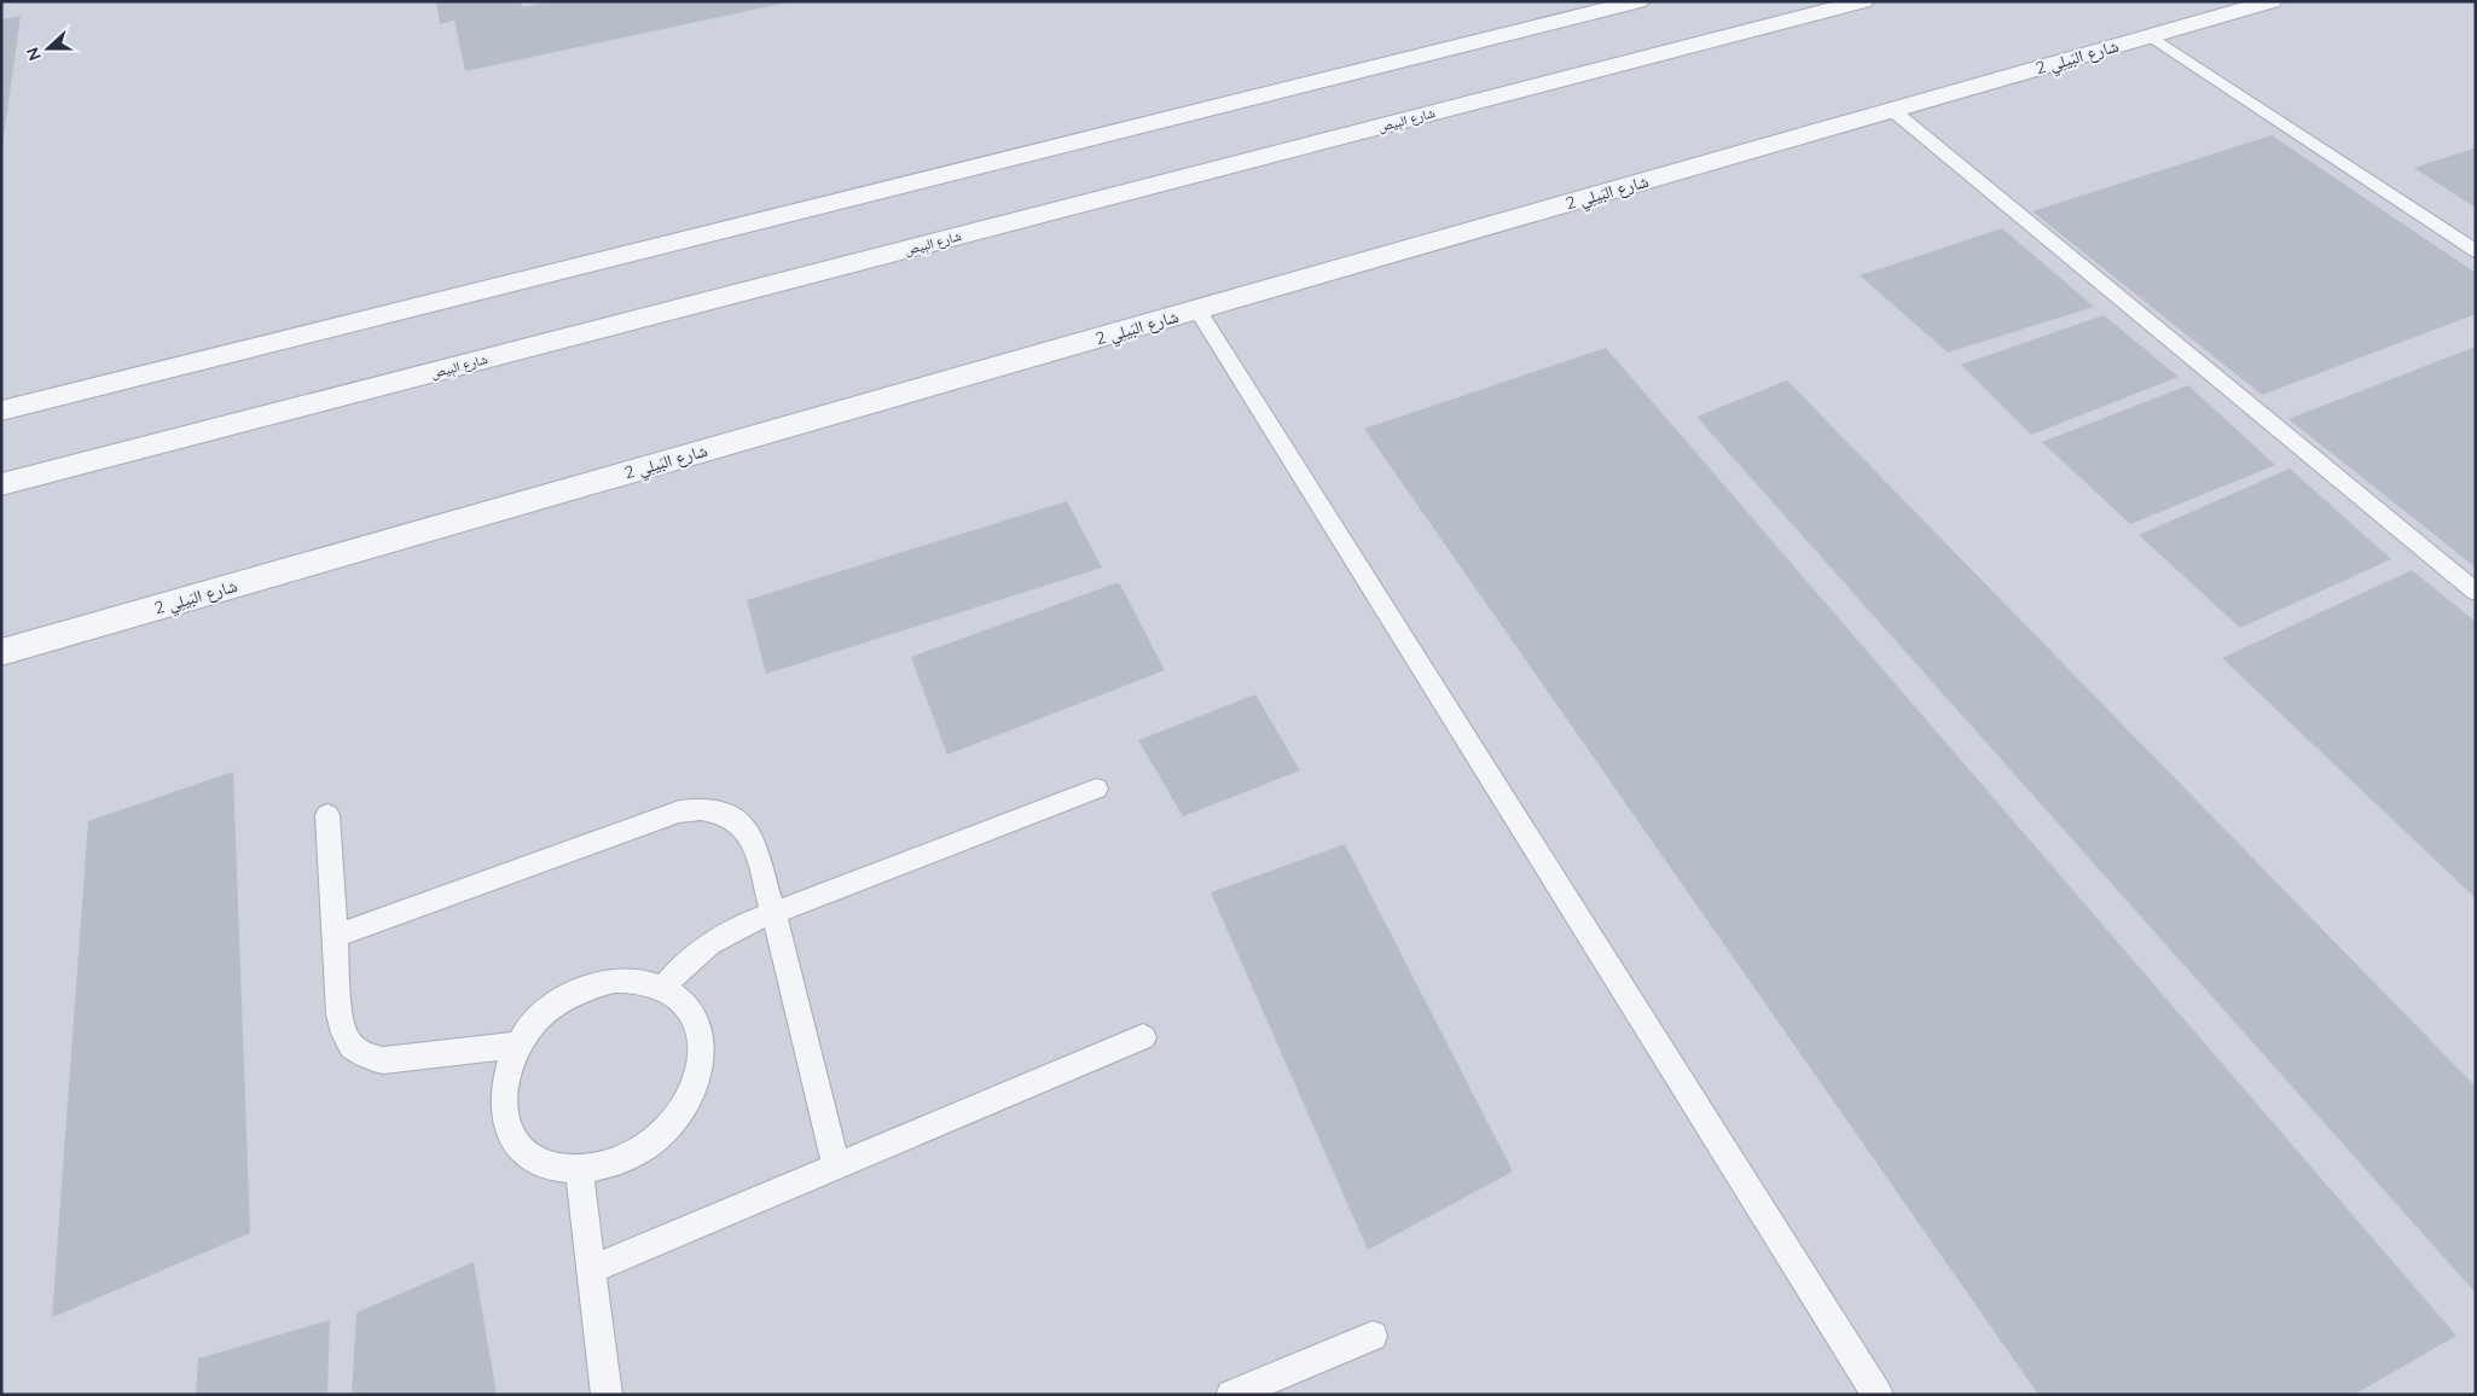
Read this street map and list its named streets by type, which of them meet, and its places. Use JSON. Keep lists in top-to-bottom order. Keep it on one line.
{"streets":{"street":["شارع البَيلِي 2","شارع البِيص"]},"north":"left"}
